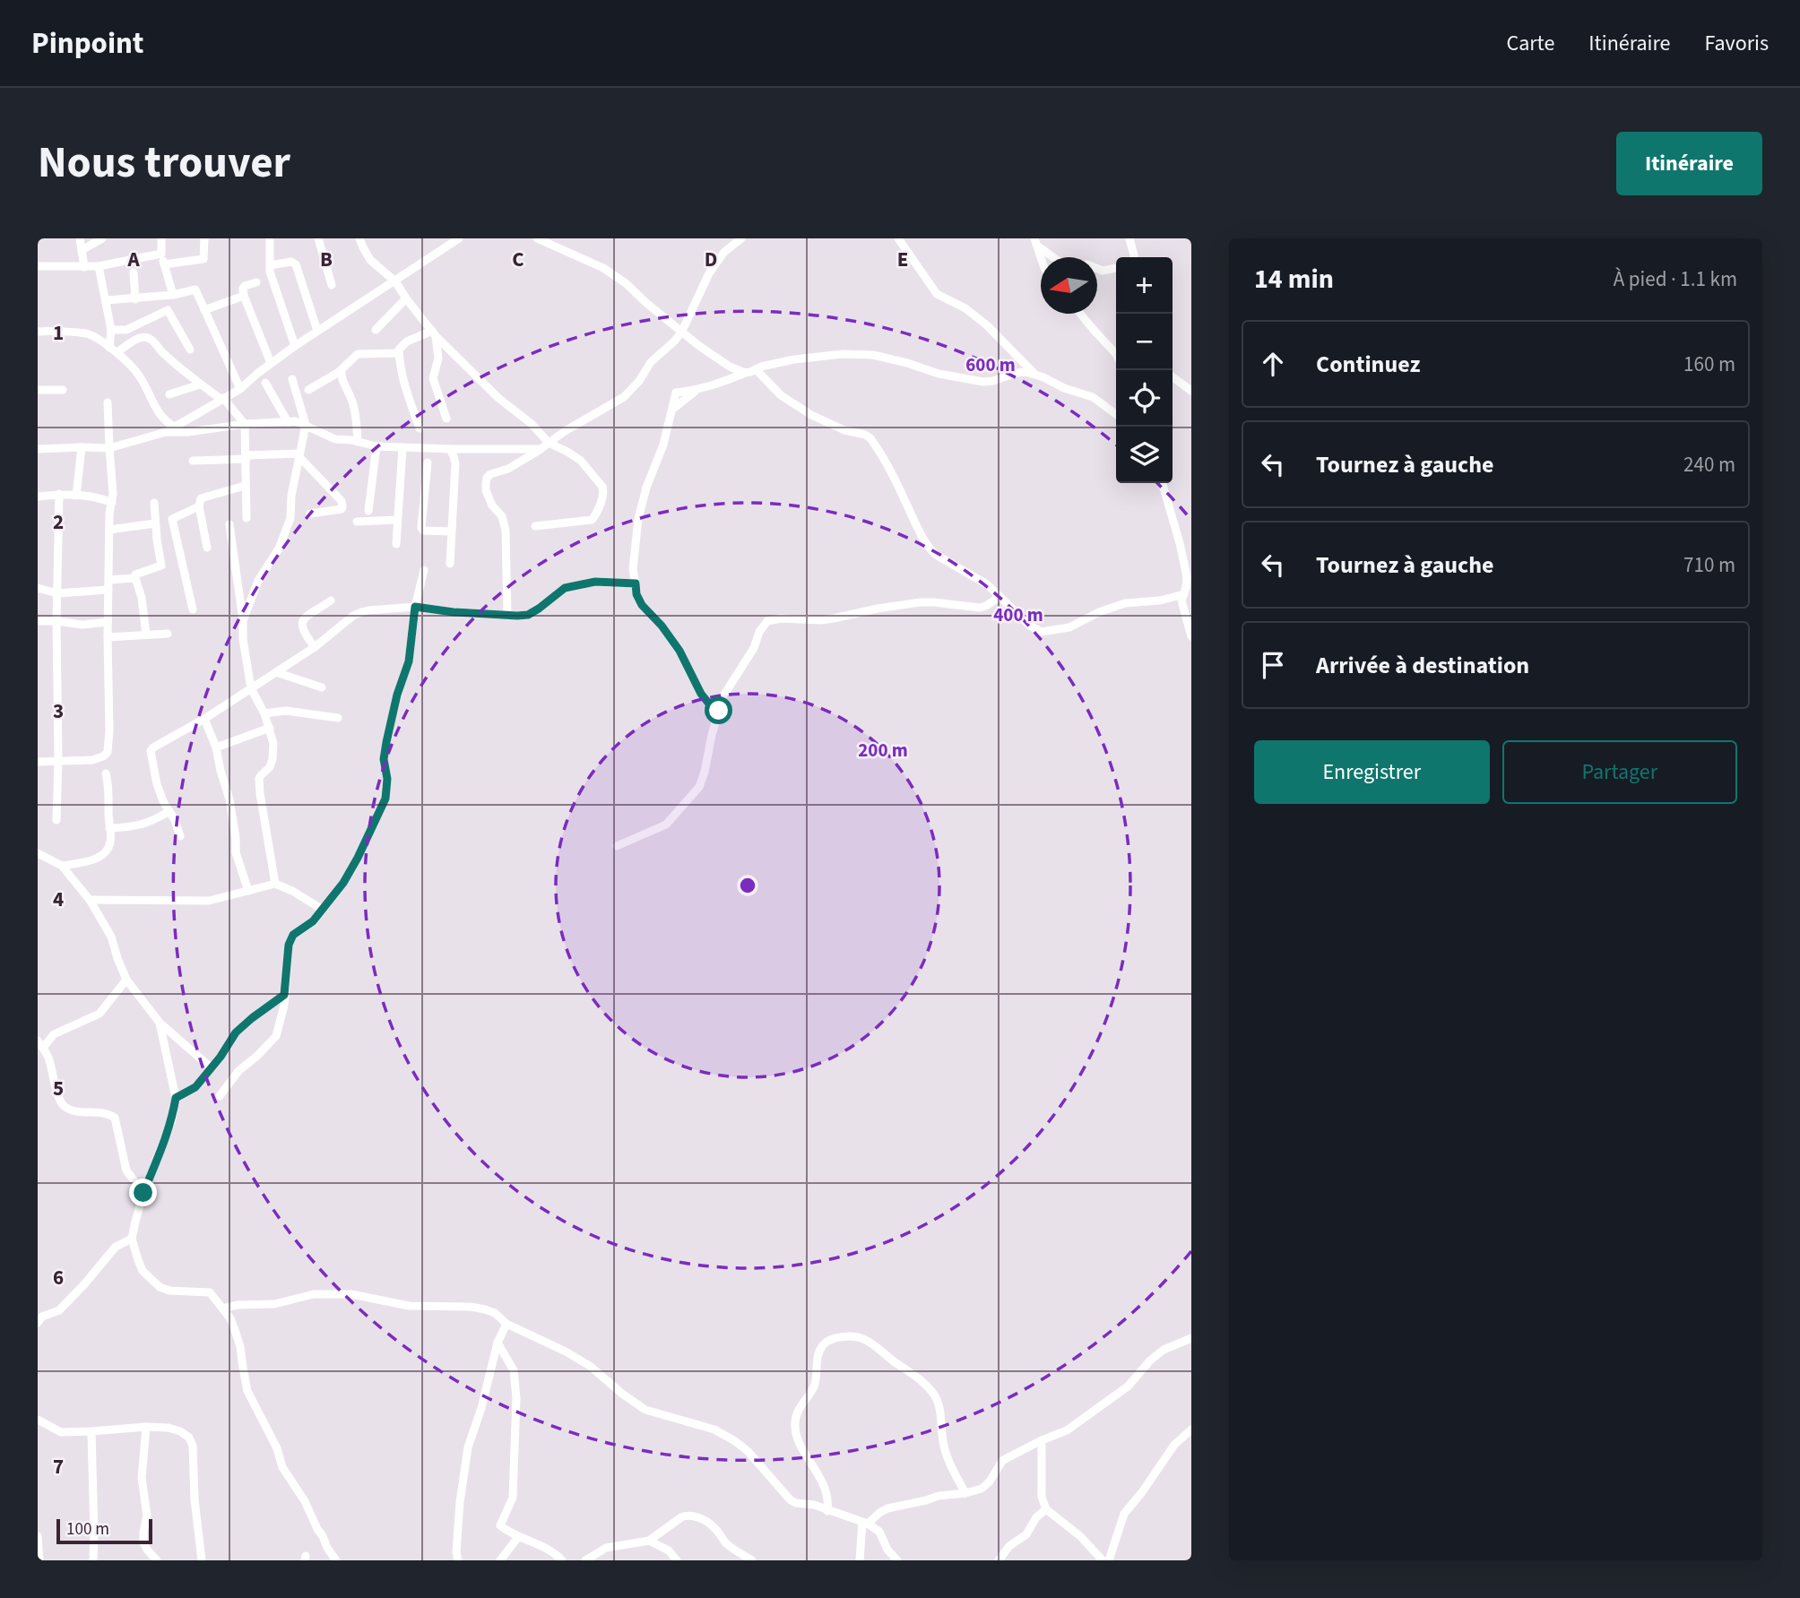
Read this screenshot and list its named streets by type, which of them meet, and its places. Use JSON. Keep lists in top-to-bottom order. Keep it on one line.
{"scale_bar":"100 m","north":"left","page":{"header":"Pinpoint","nav":["Carte","Itinéraire","Favoris"],"title":"Nous trouver","buttons":["Itinéraire",["Enregistrer","Partager"]],"heading":["14 min","À pied · 1.1 km"],"map_buttons":["+","−"],"list":[["Continuez","160 m"],["Tournez à gauche","240 m"],["Tournez à gauche","710 m"],"Arrivée à destination"],"scale":"100 m"},"grid":{"columns":["A","B","C","D","E"],"rows":["1","2","3","4","5","6","7"]},"rings":["600 m","400 m","200 m"]}
